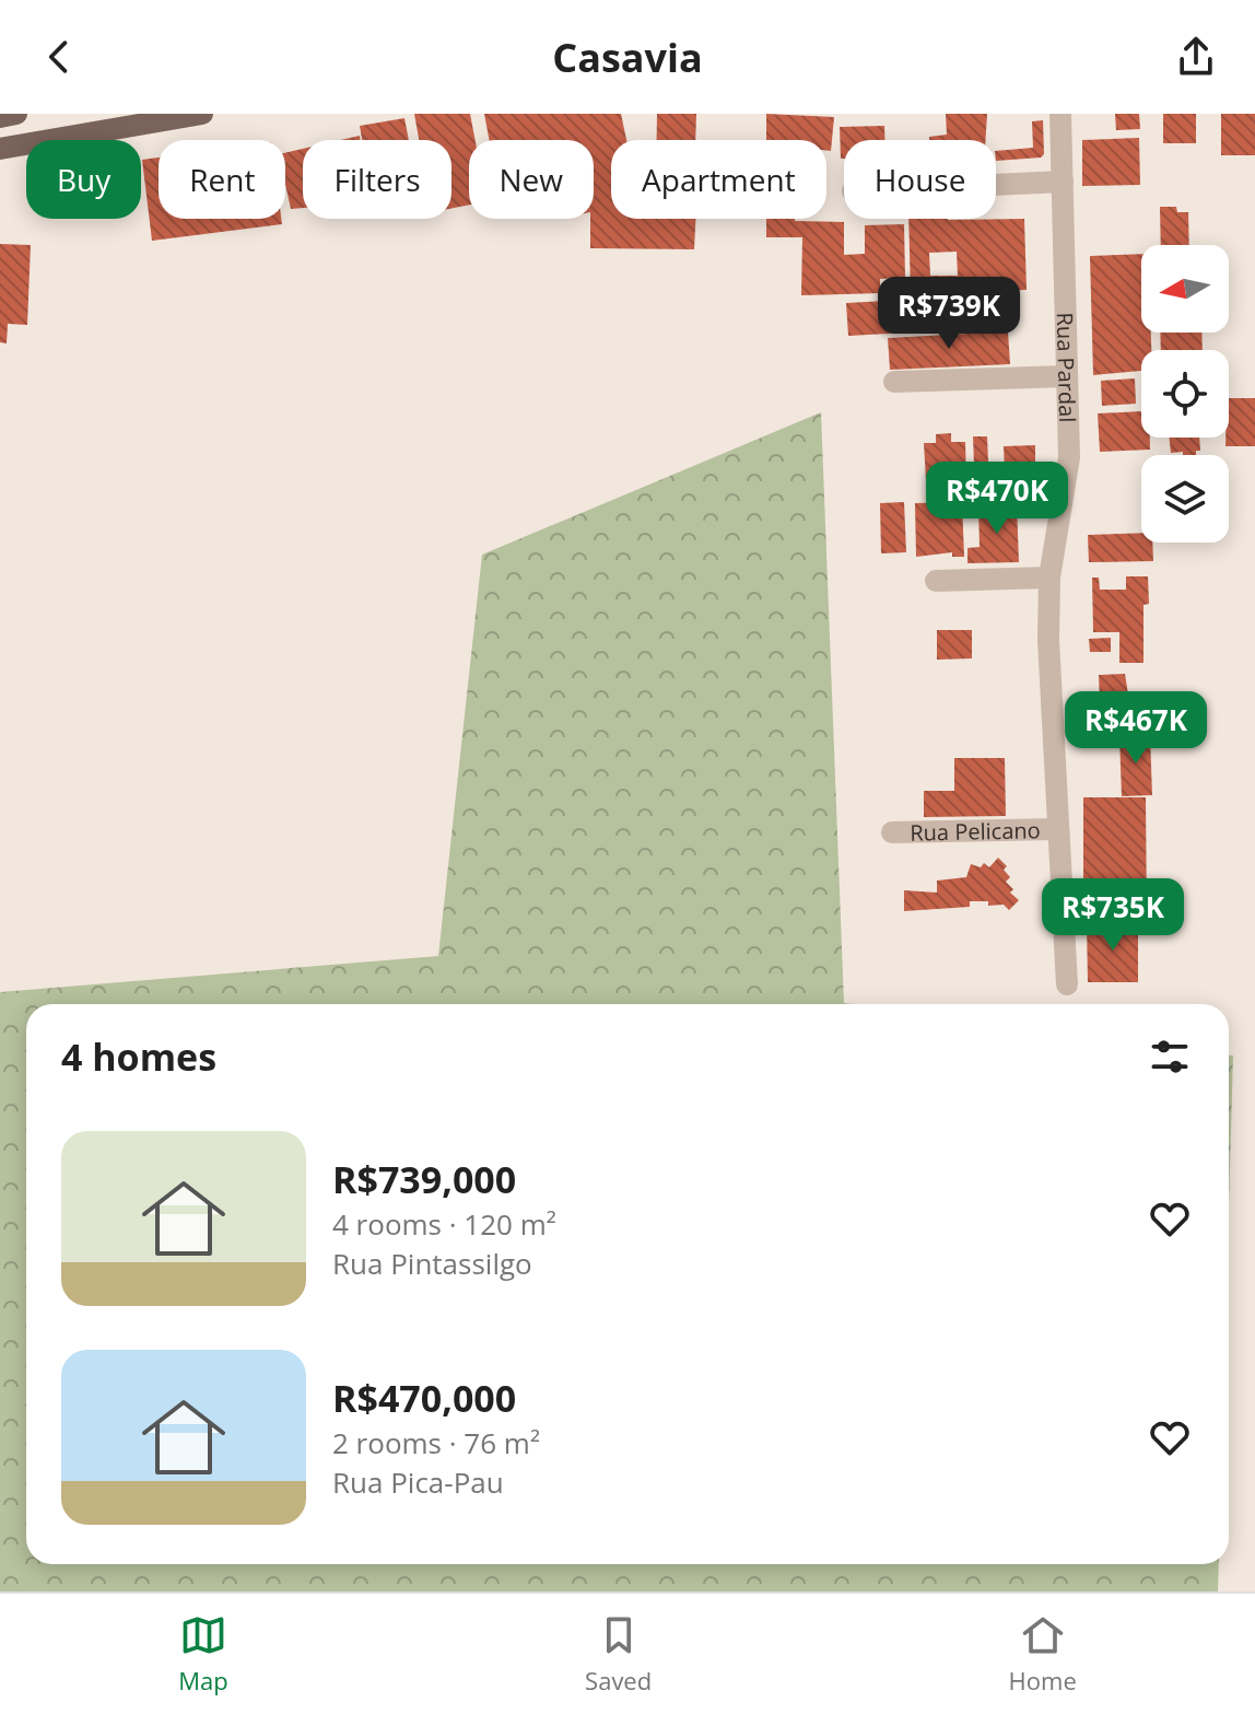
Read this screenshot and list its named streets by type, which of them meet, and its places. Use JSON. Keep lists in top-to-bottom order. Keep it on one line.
{"streets":{"street":["Rua Pardal","Rua Pelicano"]},"crossings":[["Rua Pardal","Rua Pelicano"]],"north":"left","page":{"header":"Casavia","chip":["Buy","Rent","Filters","New","Apartment","House"],"price":["R$739K","R$470K","R$467K","R$735K"],"heading":"4 homes","list":[{"name":"R$739,000","note":"4 rooms · 120 m² · Rua Pintassilgo"},{"name":"R$470,000","note":"2 rooms · 76 m² · Rua Pica-Pau"}],"tabs":["Map","Saved","Home"]}}
